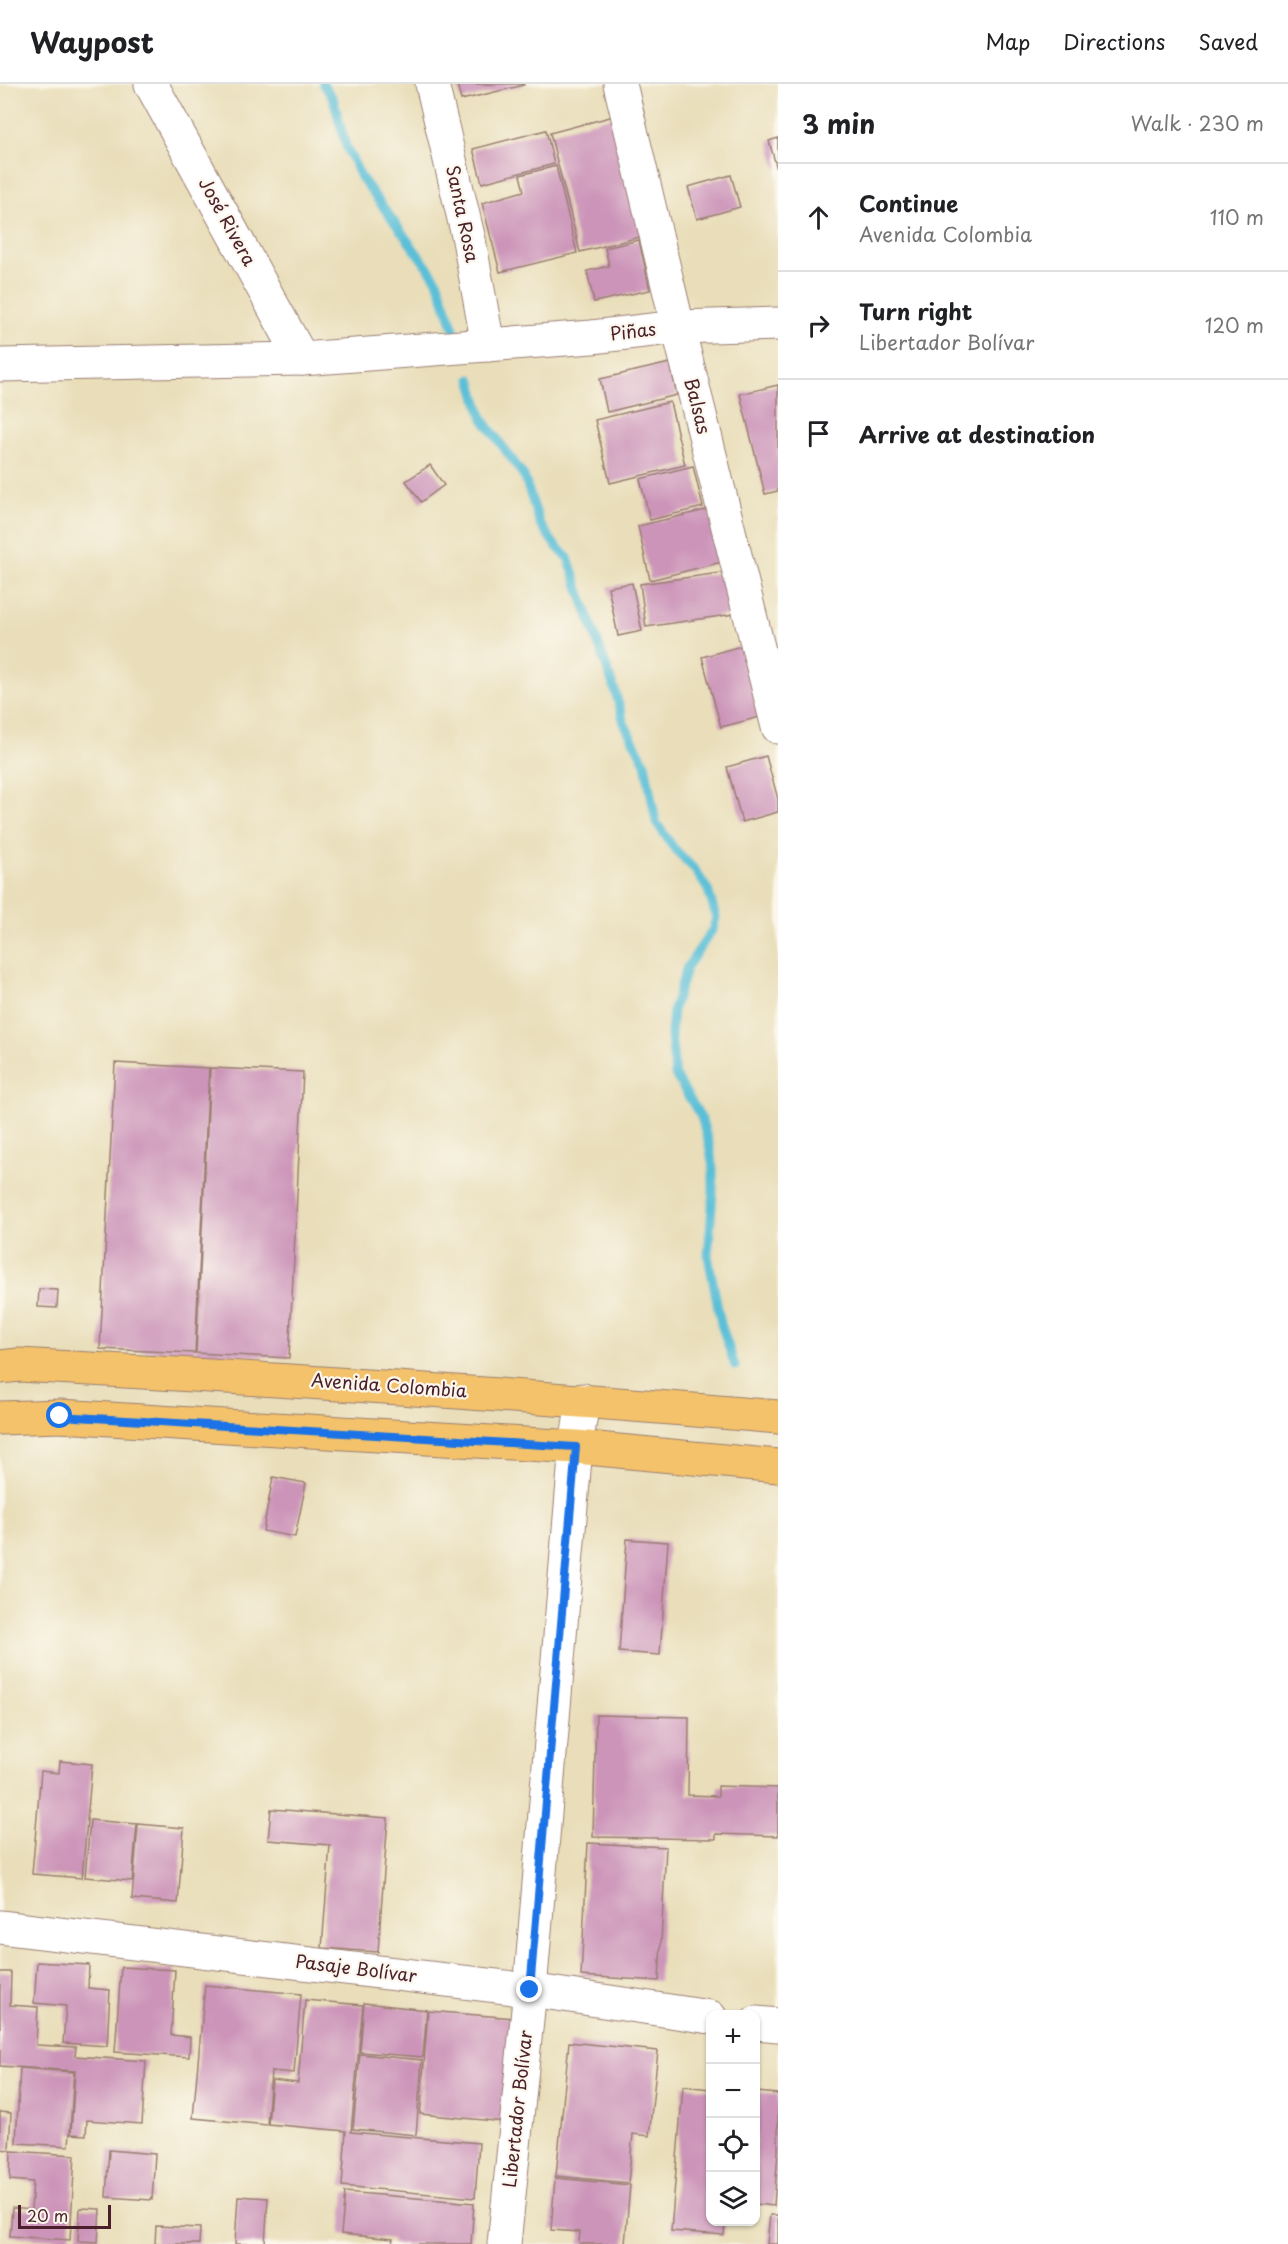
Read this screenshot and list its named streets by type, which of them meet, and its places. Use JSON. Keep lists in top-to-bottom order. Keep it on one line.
{"streets":{"main road":["Avenida Colombia"],"street":["Santa Rosa","José Rivera","Piñas","Balsas","Pasaje Bolívar","Libertador Bolívar"]},"crossings":[["Santa Rosa","Piñas"],["José Rivera","Piñas"],["Piñas","Balsas"],["Avenida Colombia","Libertador Bolívar"],["Pasaje Bolívar","Libertador Bolívar"]],"scale_bar":"20 m","page":{"header":"Waypost","nav":["Map","Directions","Saved"],"heading":["3 min","Walk · 230 m"],"list":[["Continue","Avenida Colombia","110 m"],["Turn right","Libertador Bolívar","120 m"],"Arrive at destination"],"map_buttons":["+","−"],"scale":"20 m"}}
